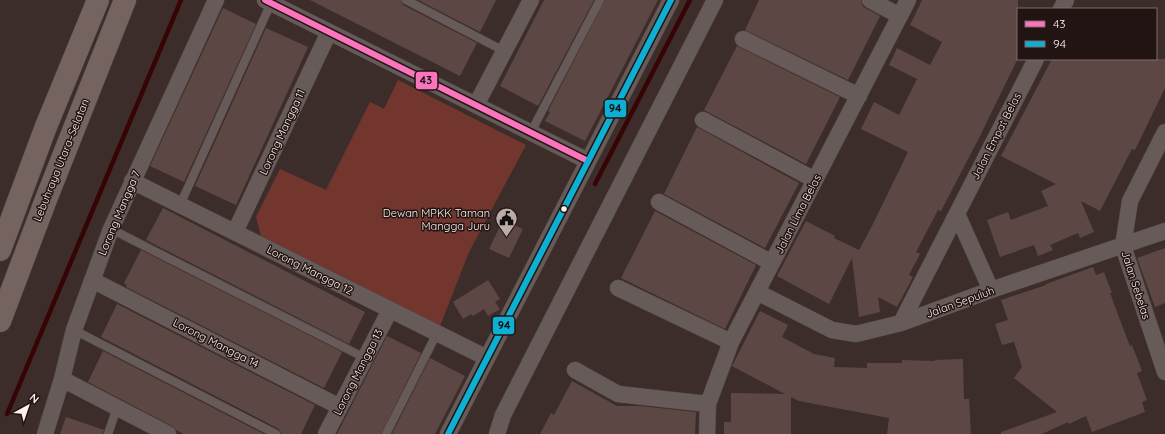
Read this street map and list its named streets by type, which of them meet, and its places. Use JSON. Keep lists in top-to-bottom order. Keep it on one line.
{"streets":{"highway":["Lebuhraya Utara–Selatan"],"street":["Lorong Mangga 11","Jalan Empat Belas","Lorong Mangga 7","Jalan Lima Belas","Lorong Mangga 12","Jalan Sebelas","Jalan Sepuluh","Lorong Mangga 14","Lorong Mangga 13"]},"crossings":[["Lorong Mangga 11","Lorong Mangga 12"],["Jalan Empat Belas","Jalan Sepuluh"],["Lorong Mangga 7","Lorong Mangga 12"],["Lorong Mangga 7","Lorong Mangga 14"],["Jalan Lima Belas","Jalan Sepuluh"],["Lorong Mangga 12","Lorong Mangga 13"],["Jalan Sebelas","Jalan Sepuluh"],["Lorong Mangga 14","Lorong Mangga 13"]],"places":{"public building":["Dewan MPKK Taman Mangga Juru"]},"lines":["transit line 43","transit line 94"],"legend":["43","94"],"north":"top right"}
